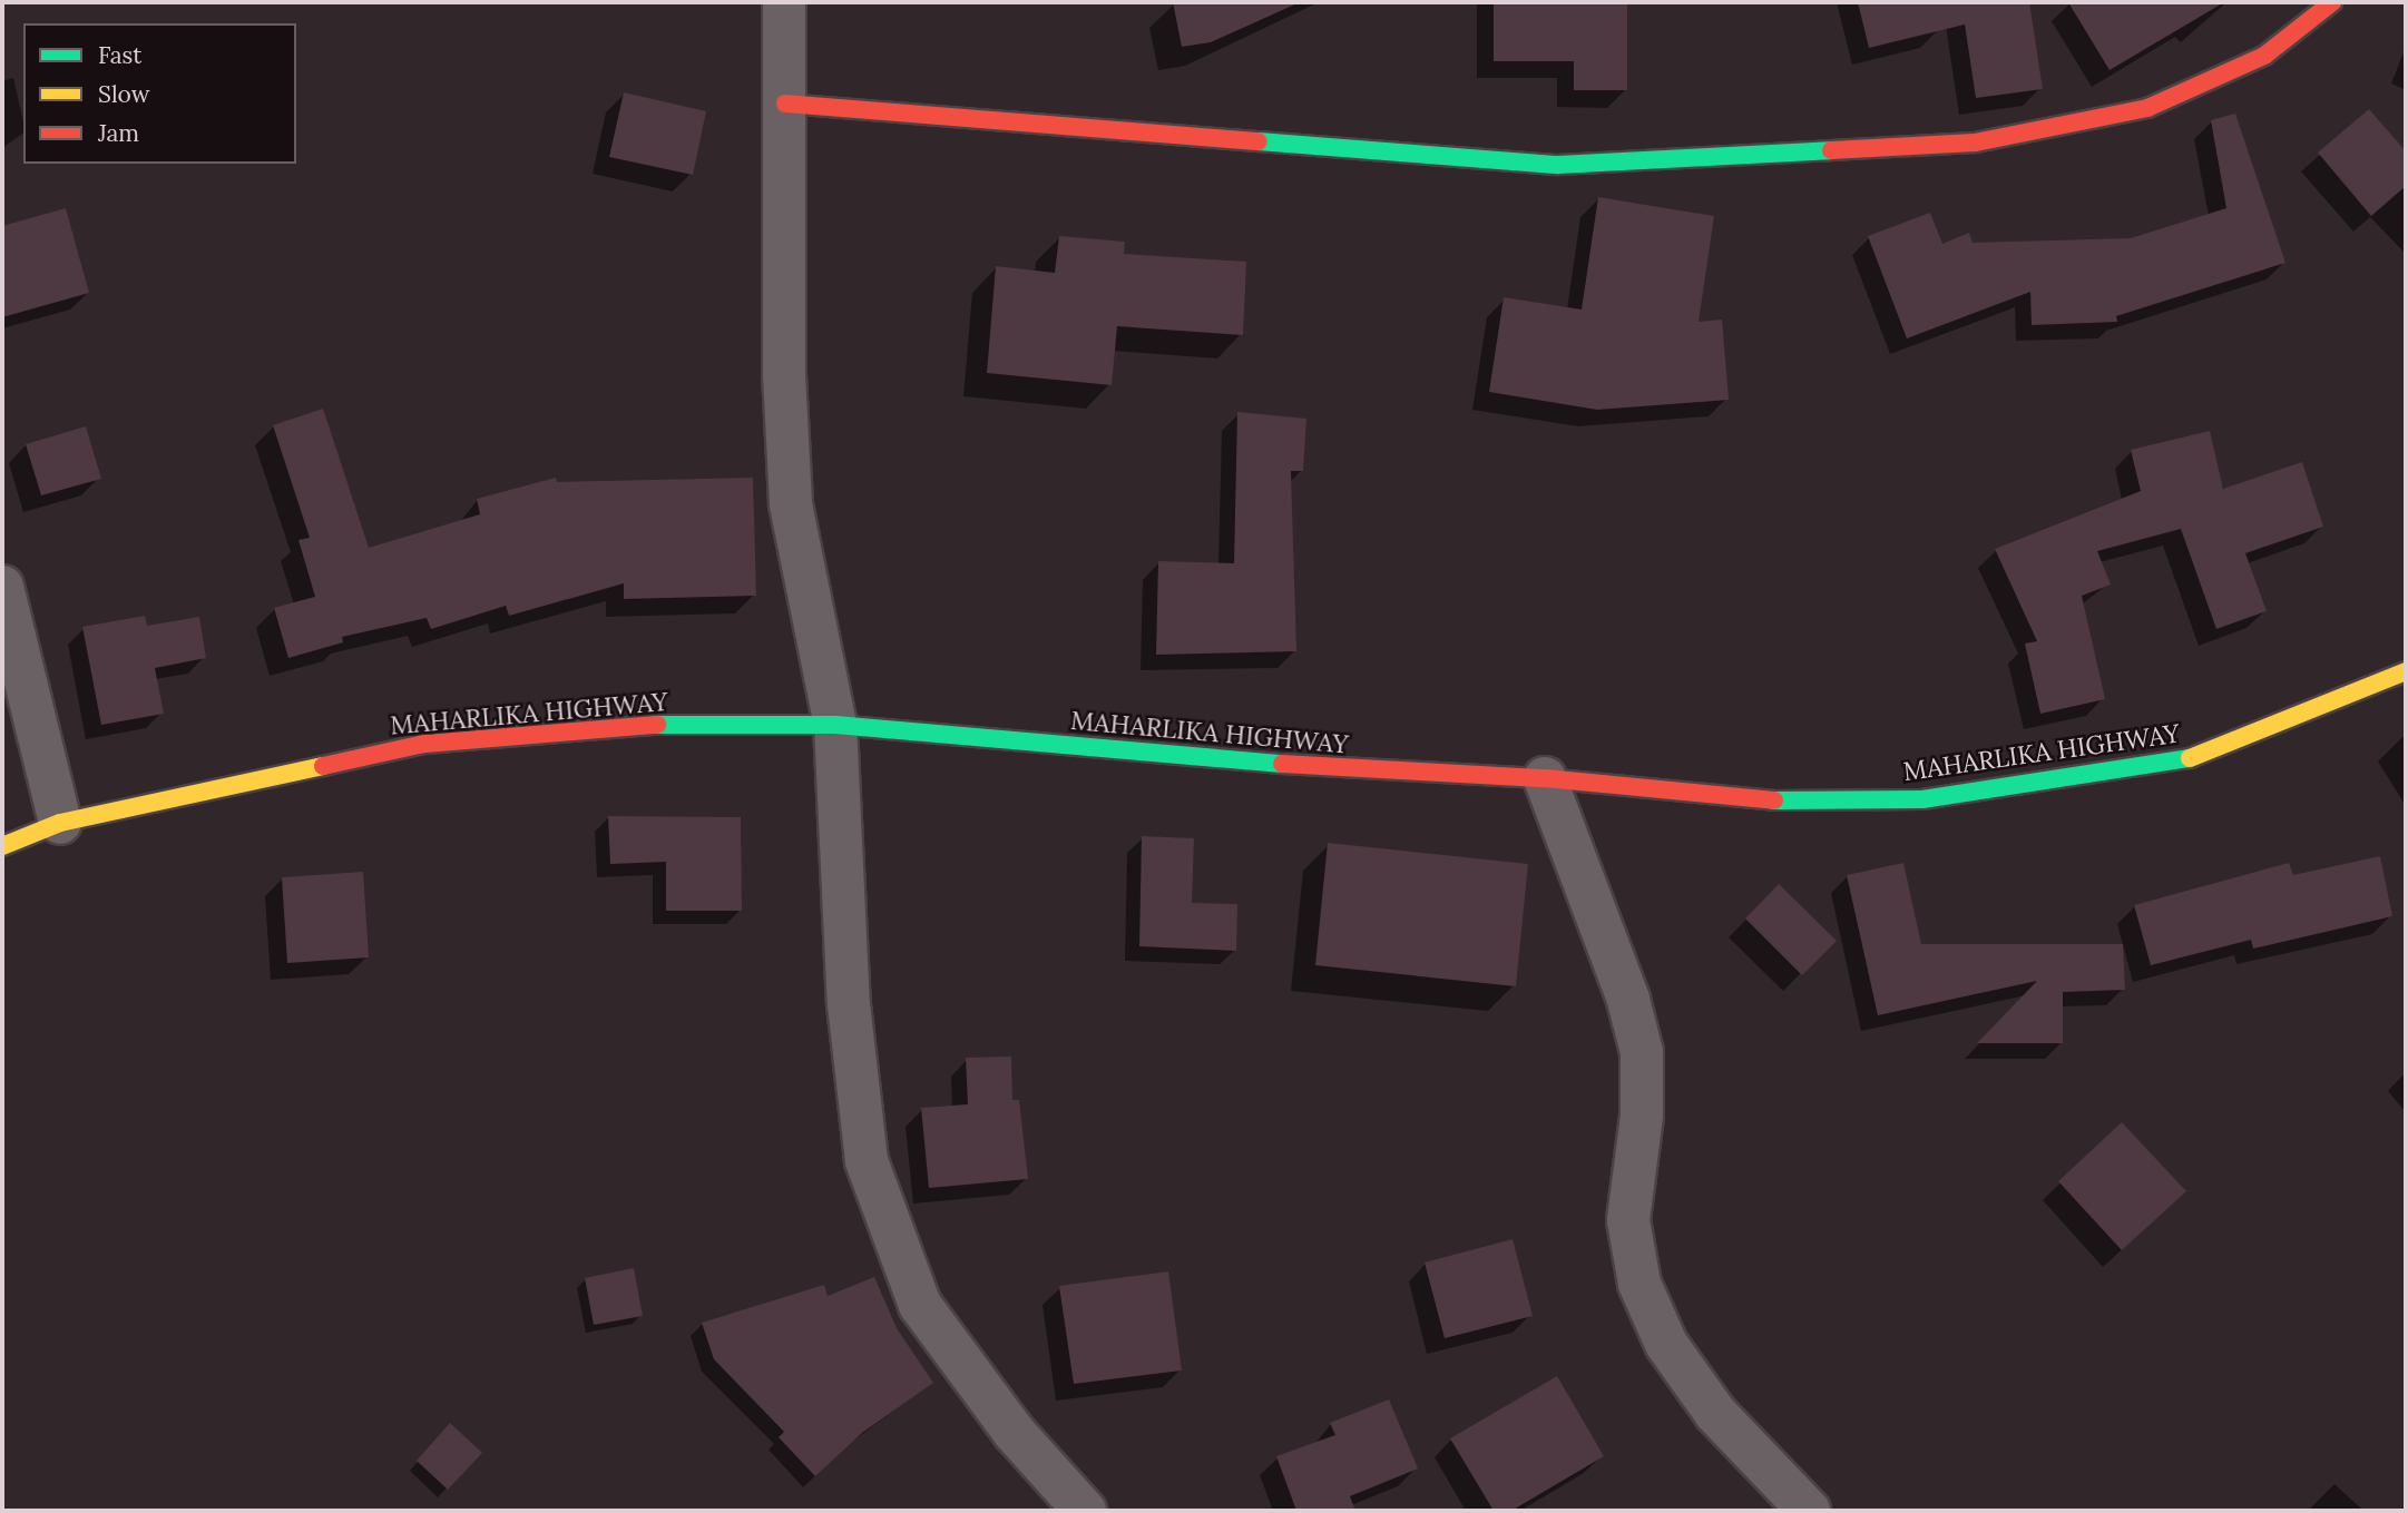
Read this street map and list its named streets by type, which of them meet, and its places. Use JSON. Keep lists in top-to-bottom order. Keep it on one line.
{"streets":{"main road":["MAHARLIKA HIGHWAY"]},"legend":["Fast","Slow","Jam"]}
